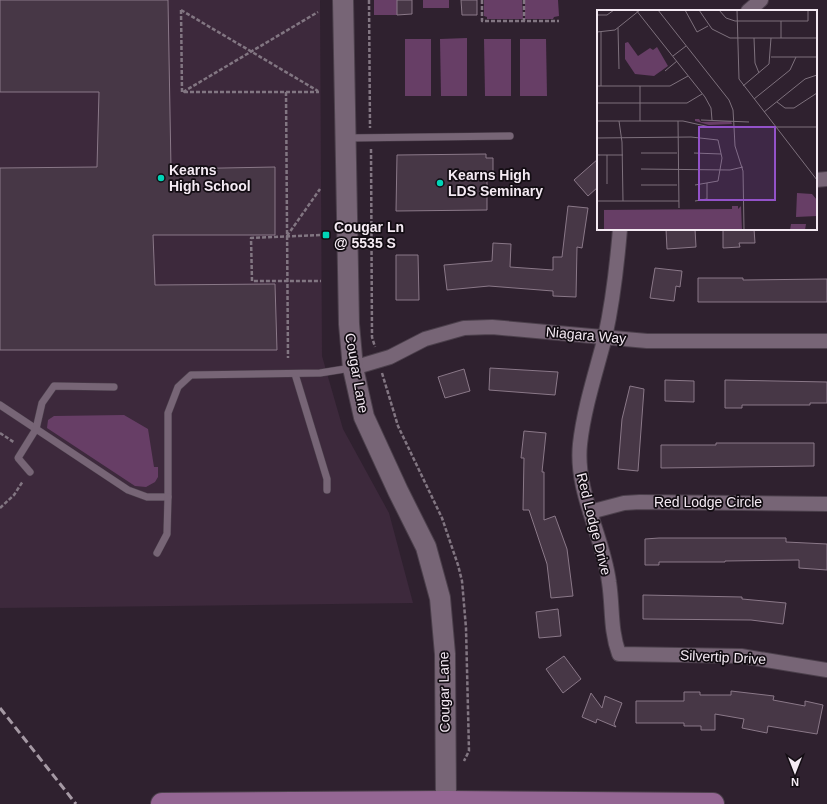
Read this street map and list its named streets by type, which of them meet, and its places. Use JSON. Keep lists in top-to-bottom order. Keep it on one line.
{"streets":{"main road":["Cougar Lane"],"street":["Niagara Way","Red Lodge Circle","Red Lodge Drive","Silvertip Drive"]},"crossings":[["Niagara Way","Cougar Lane"],["Niagara Way","Red Lodge Drive"],["Red Lodge Circle","Red Lodge Drive"],["Red Lodge Drive","Silvertip Drive"]],"places":{"other":["Kearns High School","Kearns High LDS Seminary"],"transit":["Cougar Ln @ 5535 S"]},"north":"bottom"}
